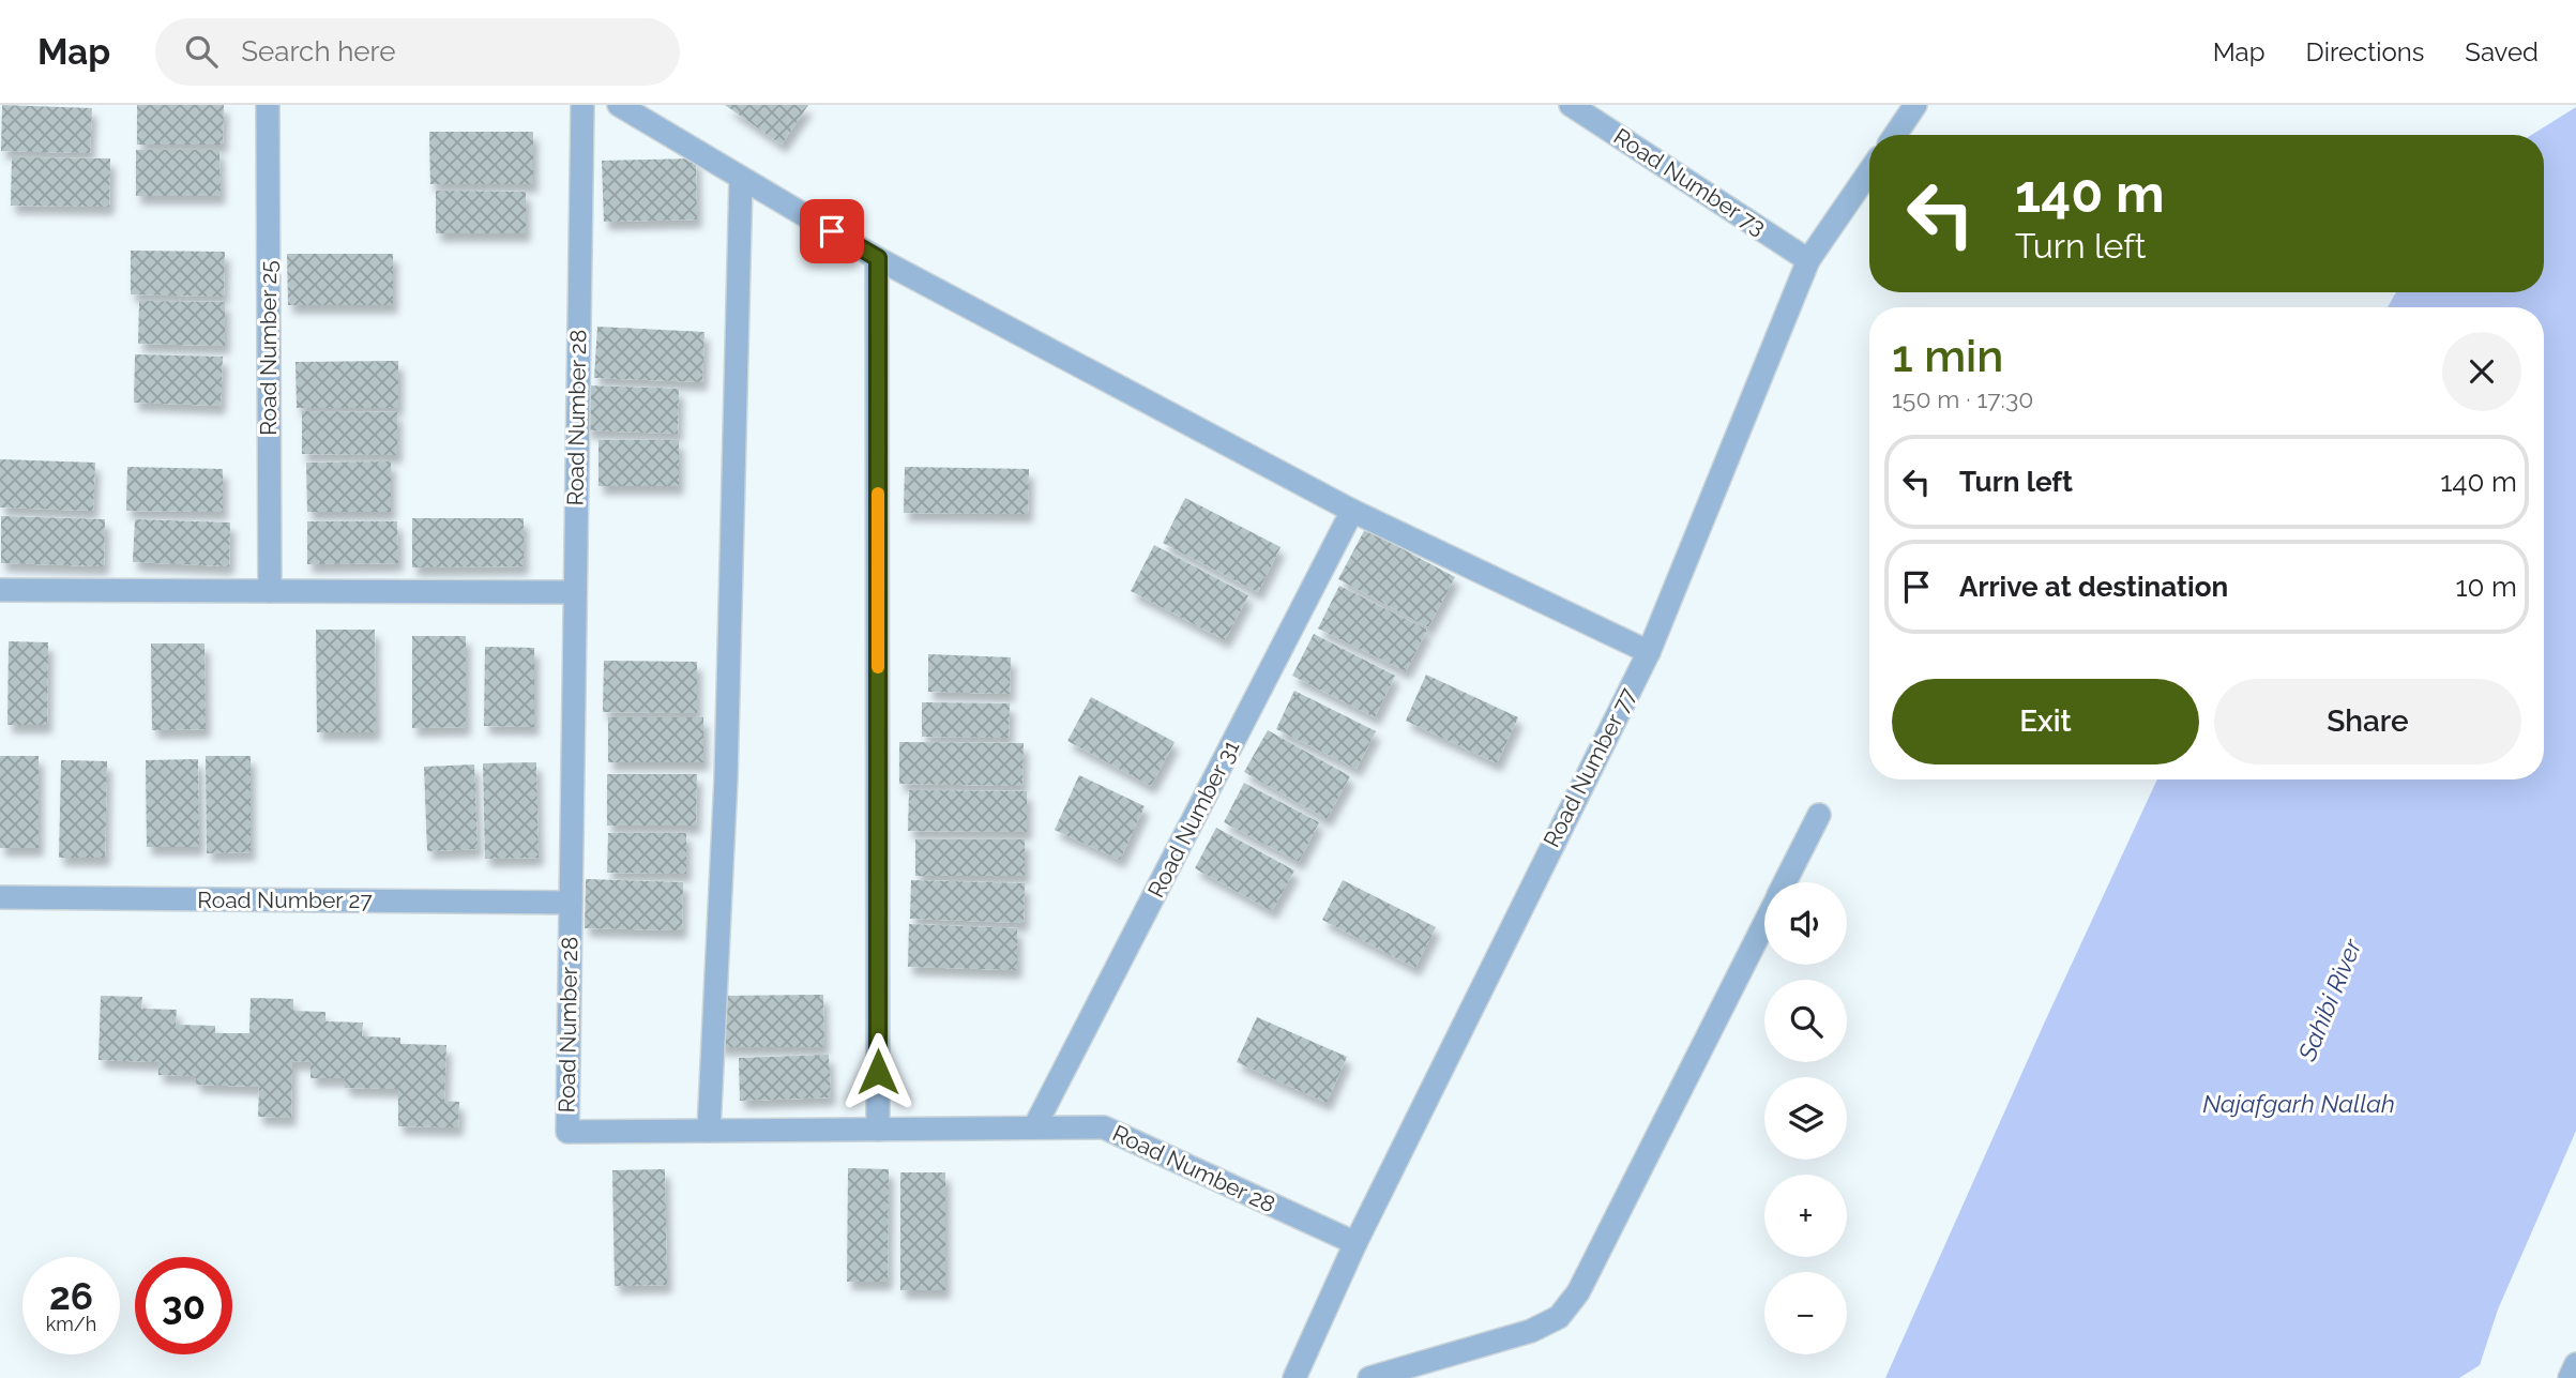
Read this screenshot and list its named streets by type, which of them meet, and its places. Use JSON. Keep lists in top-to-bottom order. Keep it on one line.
{"streets":{"street":["Road Number 73","Road Number 25","Road Number 28","Road Number 77","Road Number 31","Road Number 27"]},"crossings":[["Road Number 73","Road Number 77"],["Road Number 28","Road Number 77"],["Road Number 28","Road Number 31"],["Road Number 28","Road Number 27"]],"water":["Sahibi River","Najafgarh Nallah"],"page":{"header":"Map","search":"Search here","nav":["Map","Directions","Saved"],"turn":["140 m","Turn left"],"heading":["1 min","150 m · 17:30"],"list":[{"name":"Turn left","value":"140 m"},{"name":"Arrive at destination","value":"10 m"}],"buttons":["Exit","Share"],"map_buttons":["+","−"],"speed":"26 km/h","limit":"30"}}
